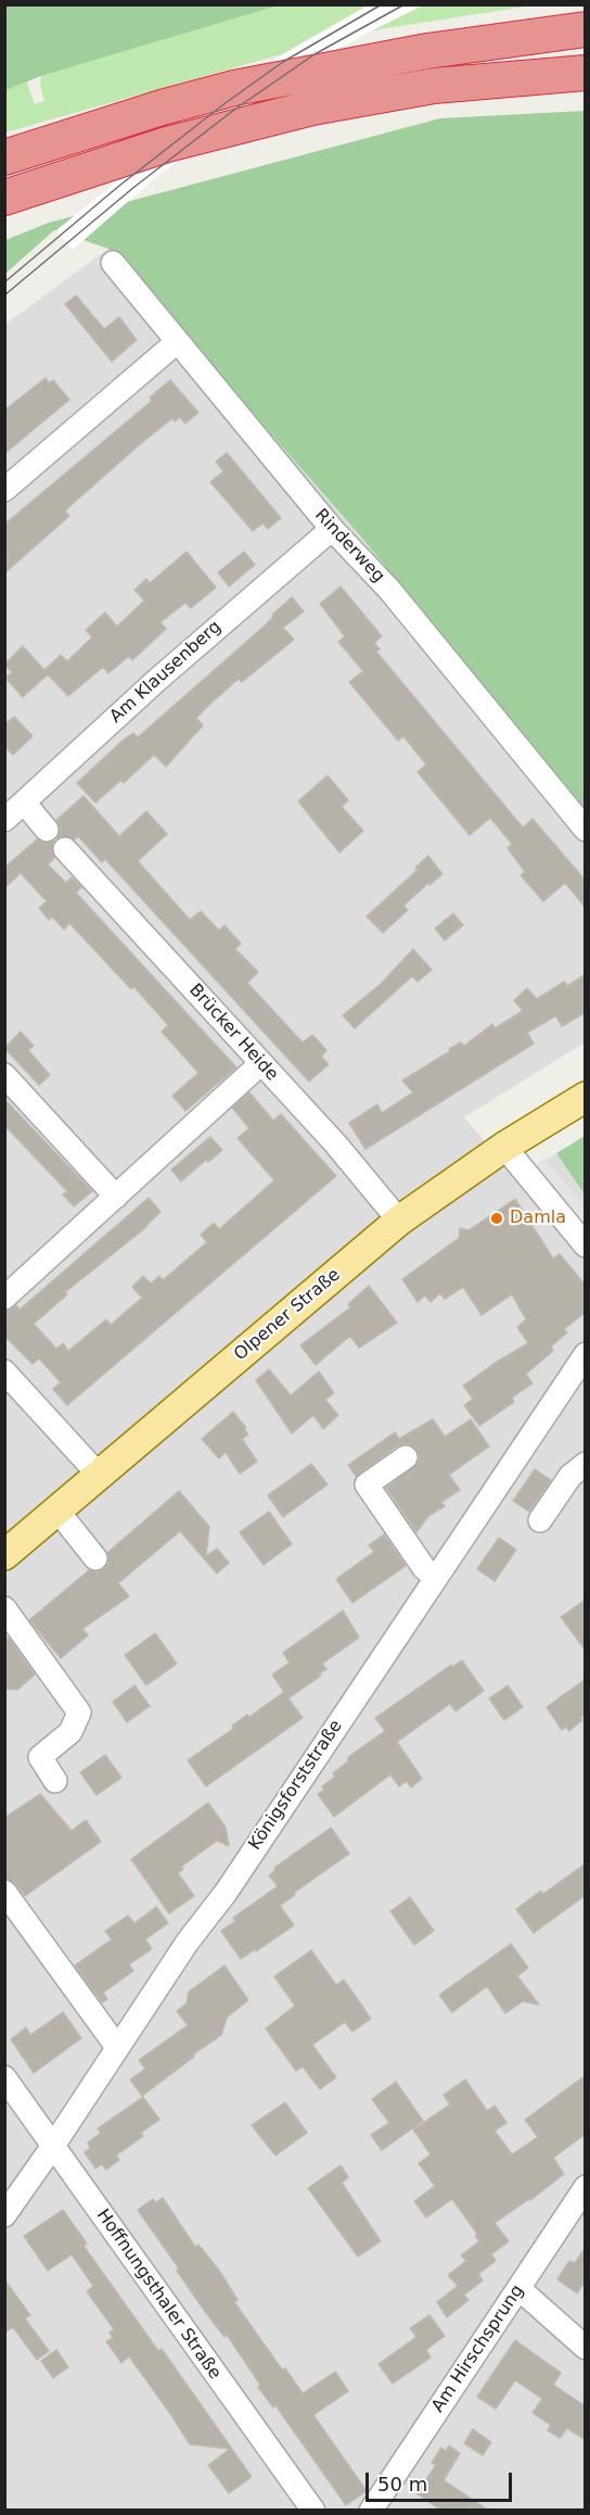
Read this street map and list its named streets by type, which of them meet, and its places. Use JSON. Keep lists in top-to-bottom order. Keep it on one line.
{"streets":{"main road":["Olpener Straße"],"street":["Rinderweg","Am Klausenberg","Brücker Heide","Königsforststraße","Hoffnungsthaler Straße","Am Hirschsprung"]},"crossings":[["Rinderweg","Am Klausenberg"],["Brücker Heide","Olpener Straße"],["Königsforststraße","Hoffnungsthaler Straße"]],"places":["Damla"],"scale_bar":"50 m"}
